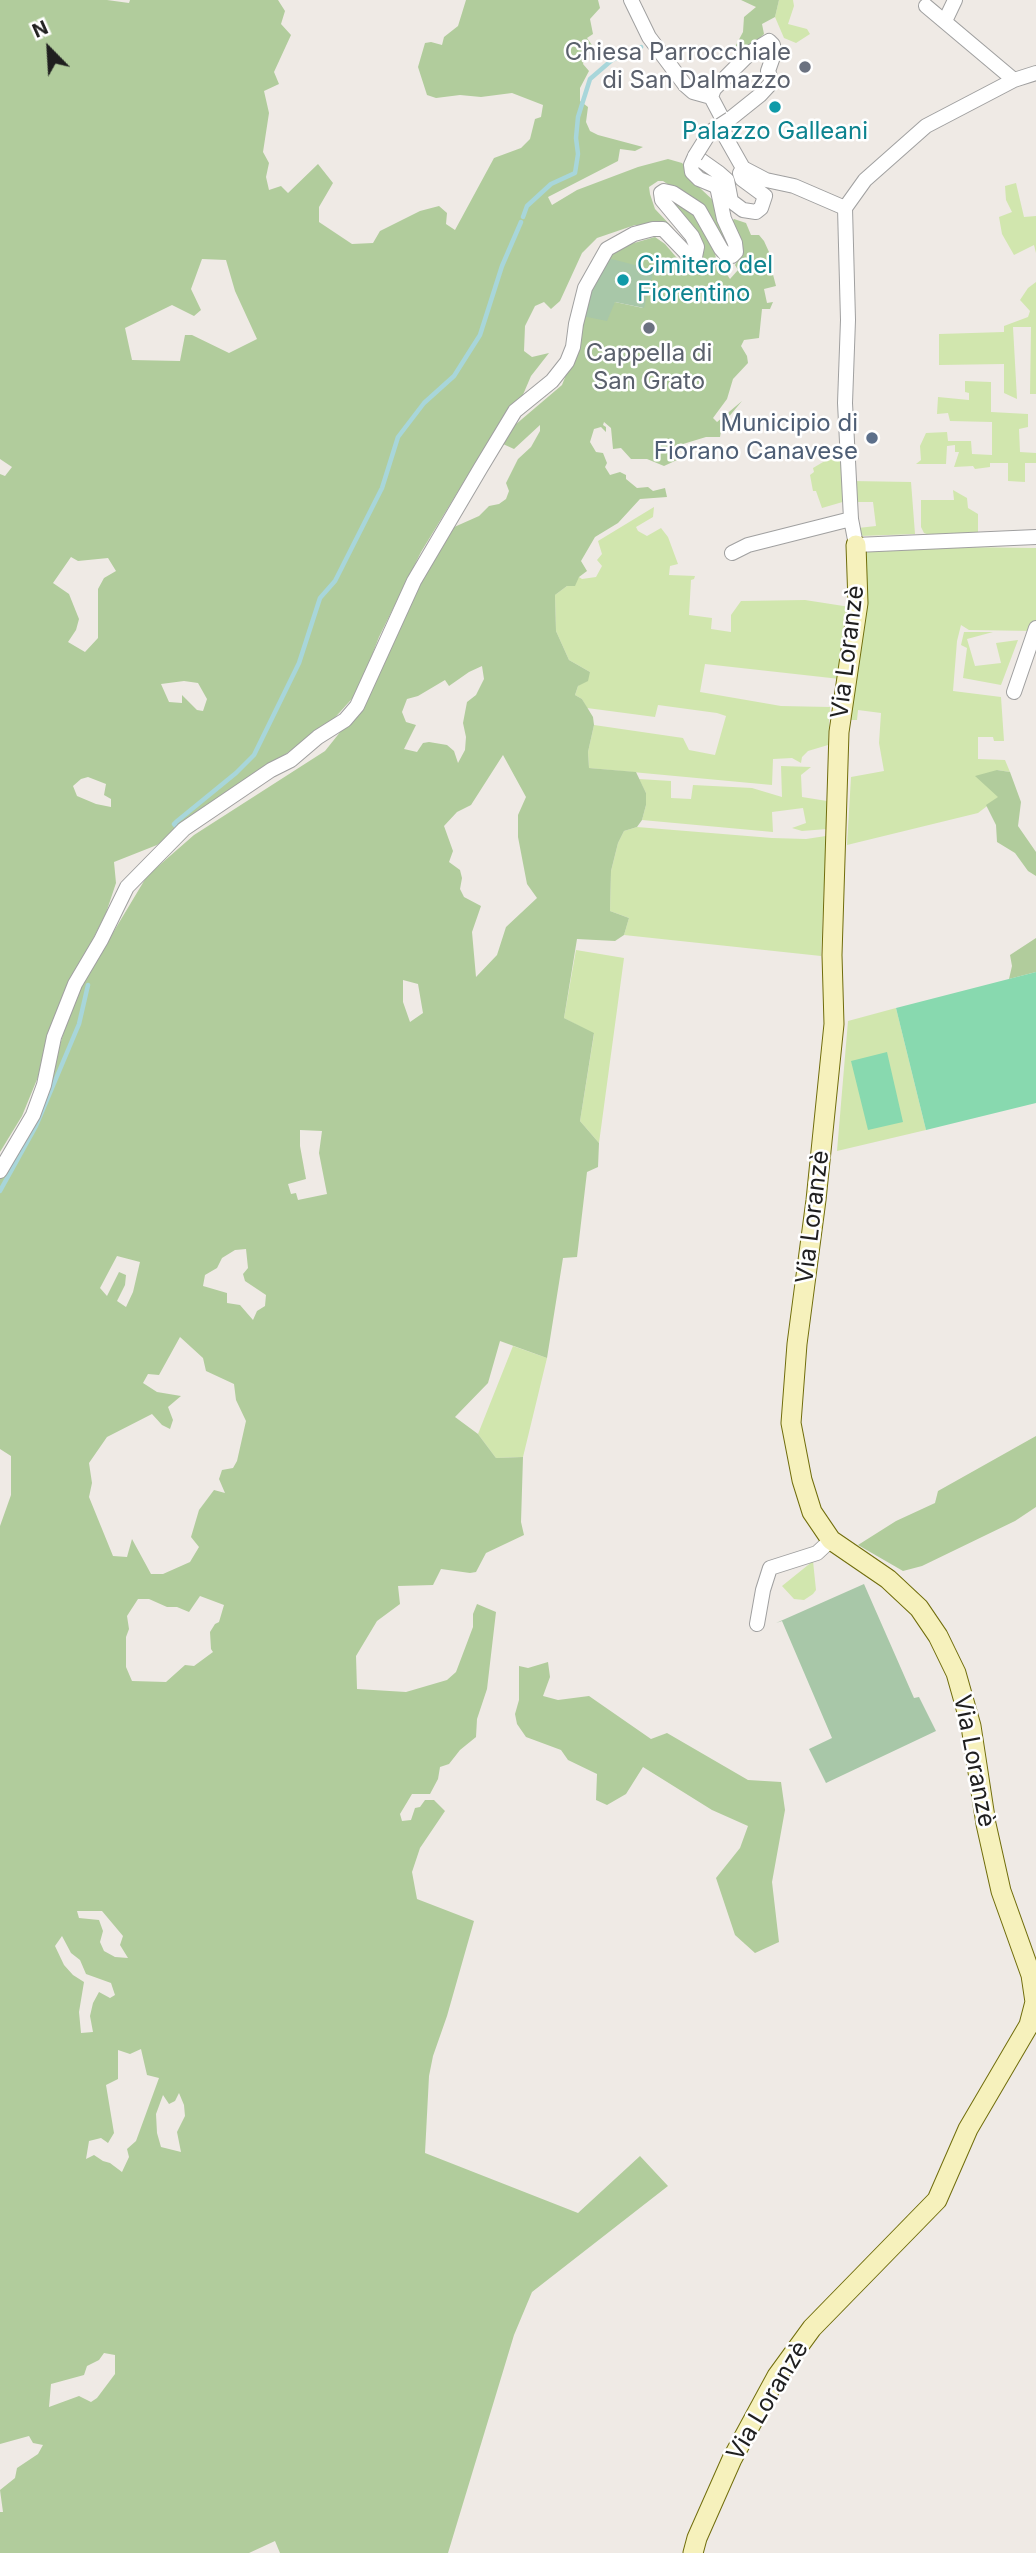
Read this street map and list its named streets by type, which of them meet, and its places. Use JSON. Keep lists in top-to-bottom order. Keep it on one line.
{"streets":{"street":["Via Loranzè"]},"places":["Chiesa Parrocchiale di San Dalmazzo","Palazzo Galleani","Cimitero del Fiorentino","Cappella di San Grato","Municipio di Fiorano Canavese"],"north":"top left"}
